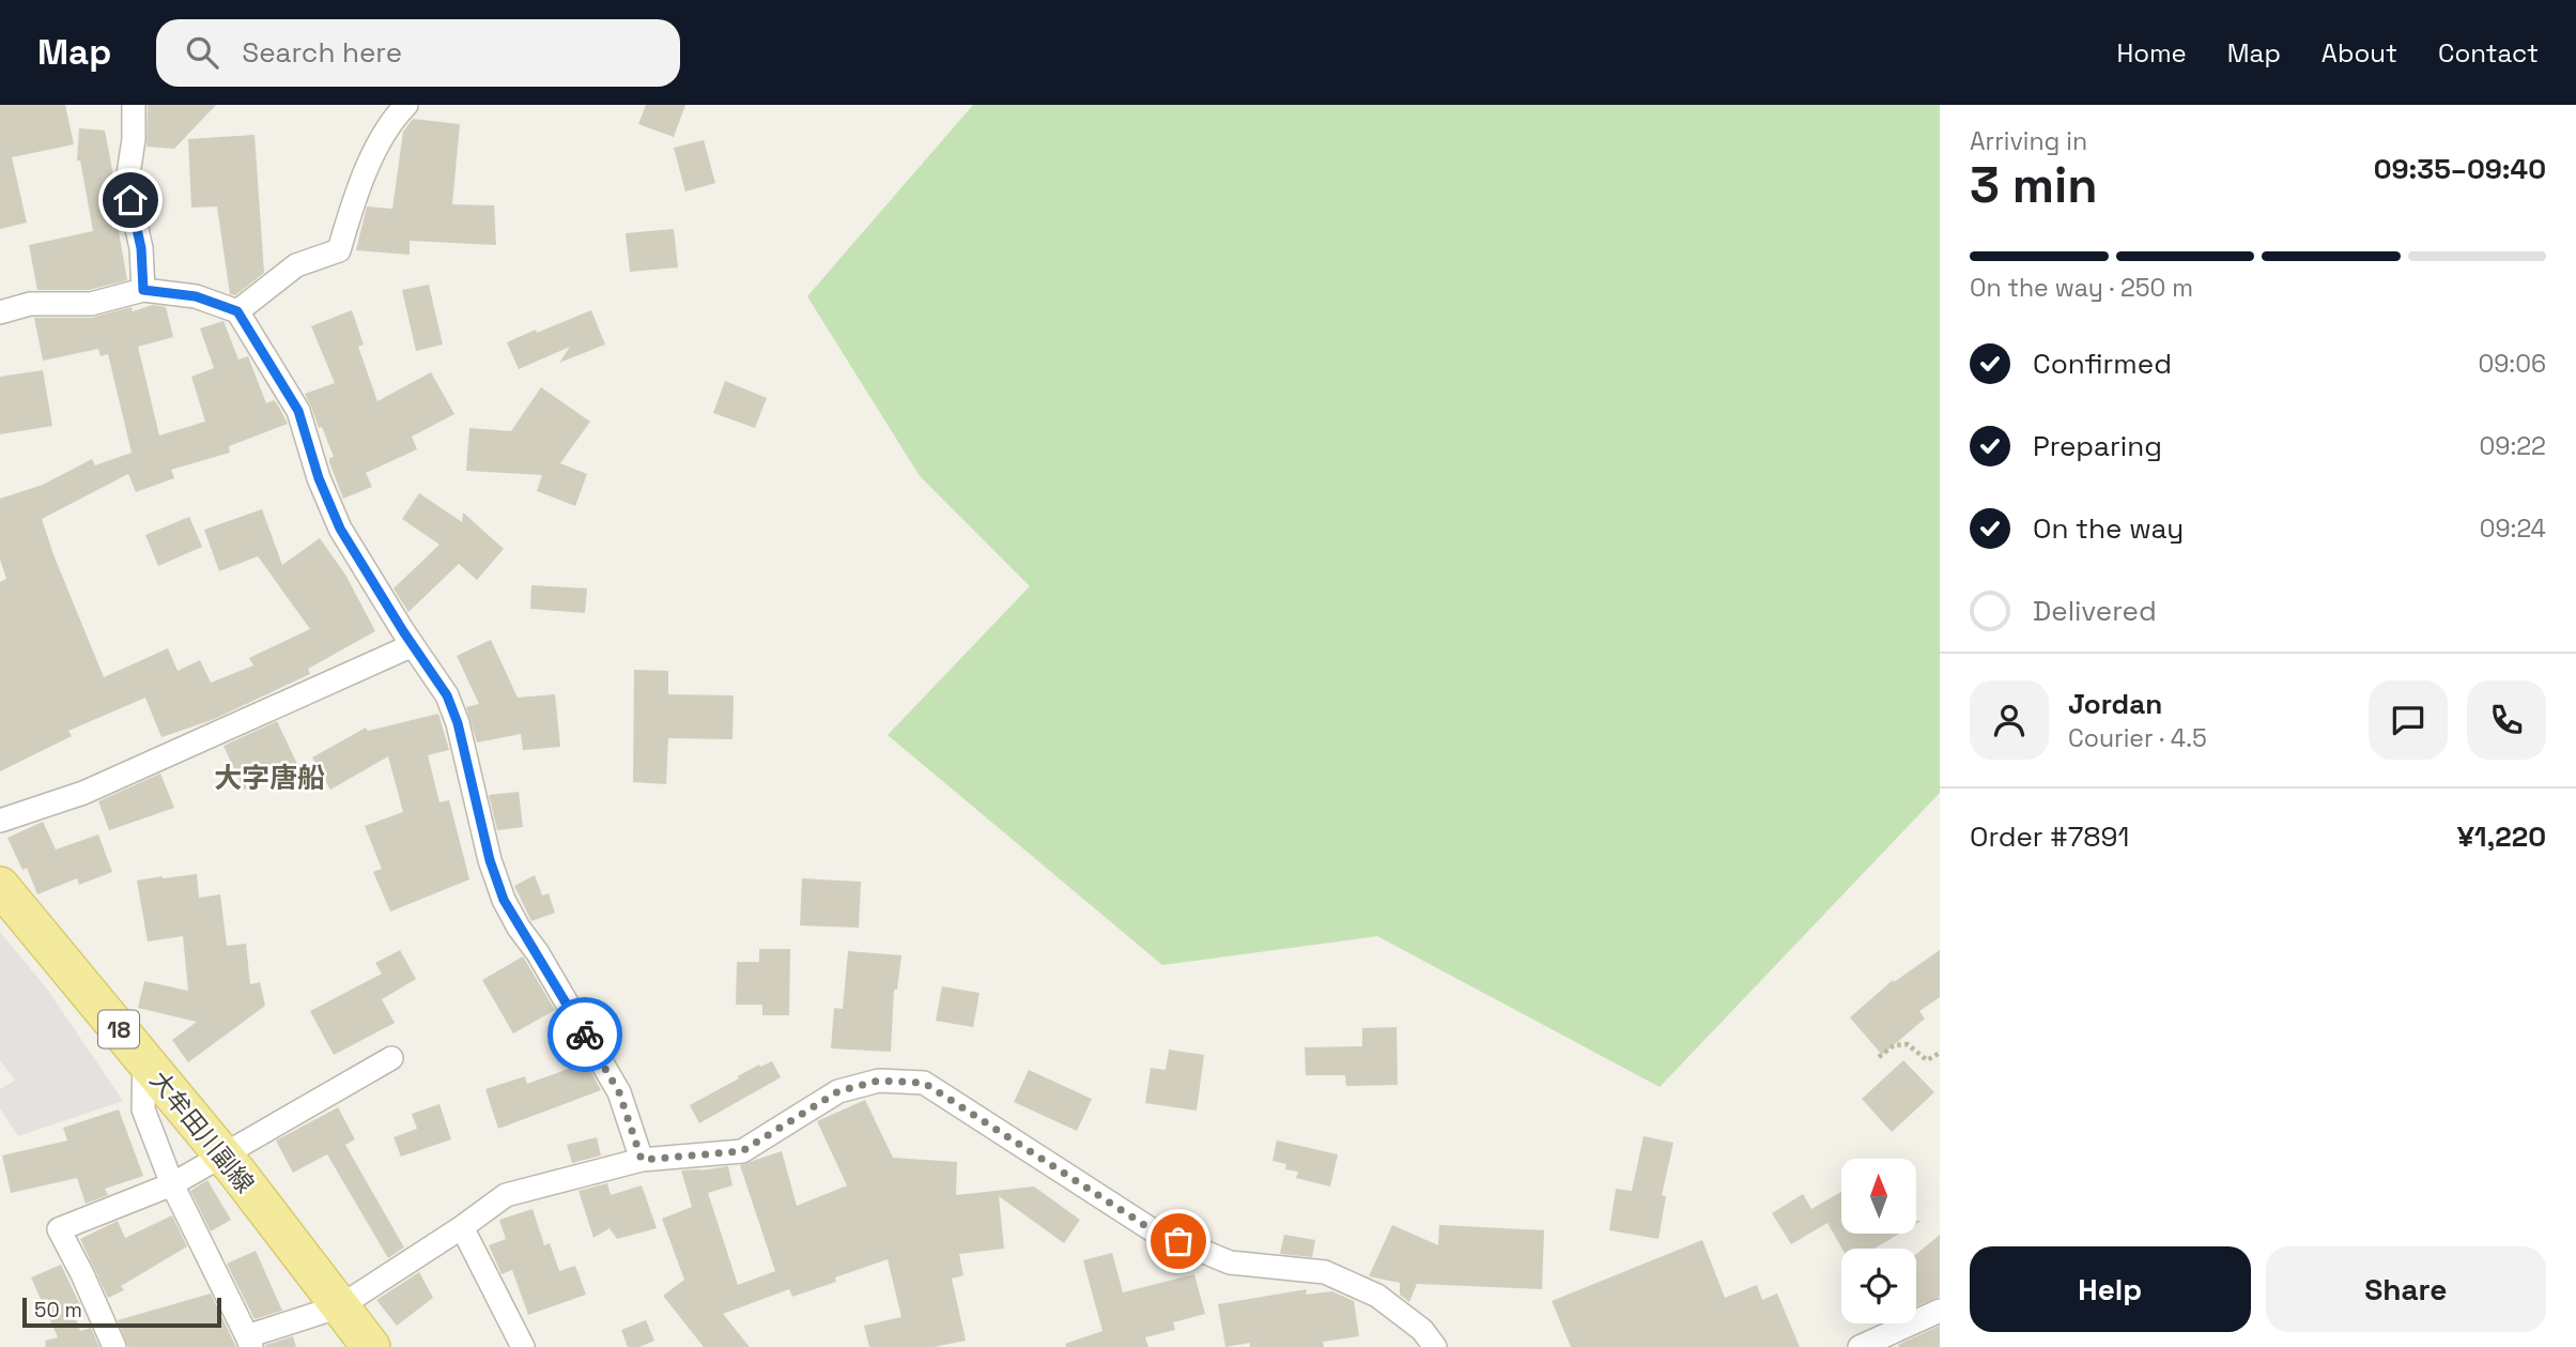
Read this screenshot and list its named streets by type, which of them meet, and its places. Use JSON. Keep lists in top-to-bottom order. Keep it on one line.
{"streets":{"main road":["18","大牟田川副線"]},"districts":["大字唐船"],"scale_bar":"50 m","north":"top","page":{"header":"Map","search":"Search here","nav":["Home","Map","About","Contact"],"heading":["3 min","Arriving in","09:35–09:40"],"panel":["Jordan","Courier · 4.5","Order #7891","¥1,220"],"bar":"On the way · 250 m","list":[["Confirmed","09:06"],["Preparing","09:22"],["On the way","09:24"],"Delivered"],"buttons":["Help","Share"],"scale":"50 m"}}
